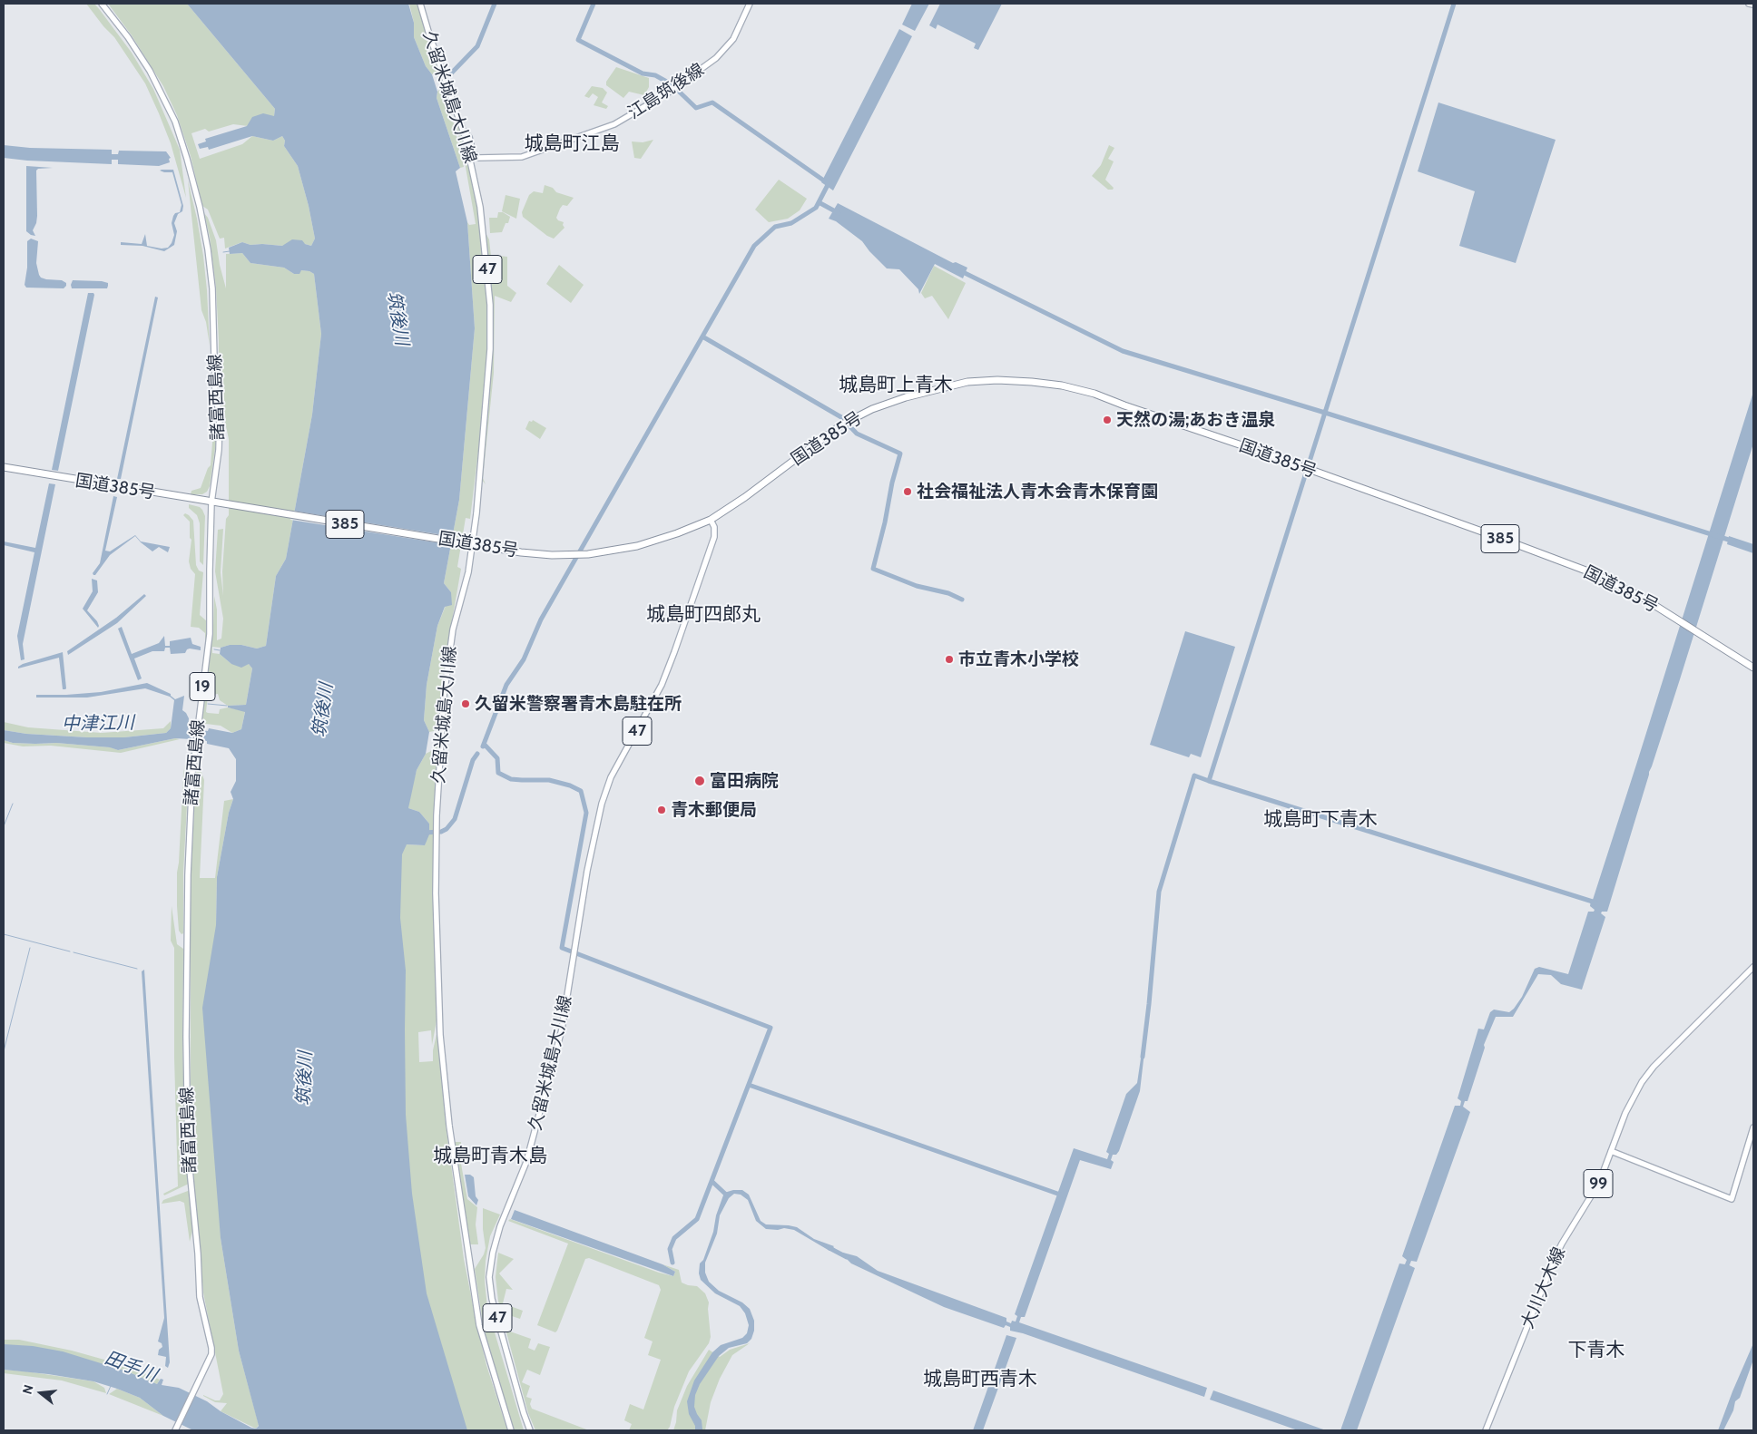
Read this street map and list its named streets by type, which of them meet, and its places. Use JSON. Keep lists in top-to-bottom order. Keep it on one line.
{"streets":{"highway":["国道385号","385"],"main road":["江島筑後線","久留米城島大川線","47","諸富西島線","19","99","大川大木線"]},"crossings":[["江島筑後線","久留米城島大川線"],["久留米城島大川線","国道385号"],["諸富西島線","国道385号"],["99","大川大木線"]],"districts":["城島町江島","城島町上青木","城島町四郎丸","城島町下青木","城島町青木島","下青木","城島町西青木"],"water":["筑後川","中津江川","田手川"],"places":["天然の湯;あおき温泉","社会福祉法人青木会青木保育園","市立青木小学校","久留米警察署青木島駐在所","富田病院","青木郵便局"],"north":"left"}
